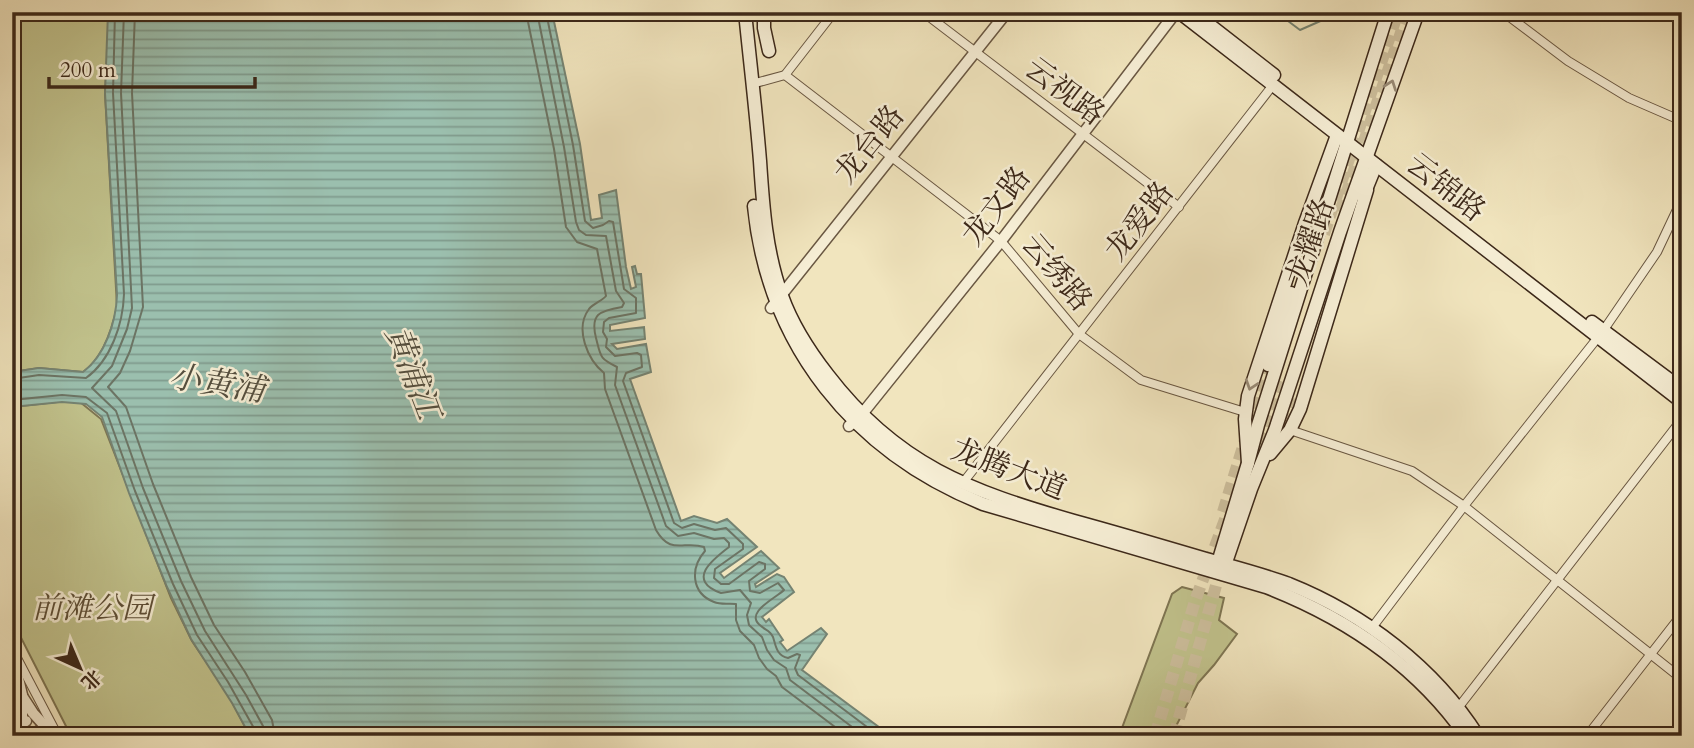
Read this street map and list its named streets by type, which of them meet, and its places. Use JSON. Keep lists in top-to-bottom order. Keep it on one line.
{"streets":{"main road":["云锦路","龙耀路","龙腾大道"],"street":["云视路","龙台路","龙文路","龙爱路","云绣路"]},"crossings":[["云视路","龙台路"],["云视路","龙文路"],["云视路","龙爱路"],["龙台路","云绣路"],["龙台路","龙腾大道"],["云锦路","龙文路"],["云锦路","龙爱路"],["云锦路","龙耀路"],["龙文路","云绣路"],["龙文路","龙腾大道"],["龙爱路","云绣路"],["龙爱路","龙腾大道"],["龙耀路","云绣路"],["龙耀路","龙腾大道"]],"water":["黄浦江","小黄浦"],"parks":["前滩公园"],"scale_bar":"200 m","north":"bottom right"}
